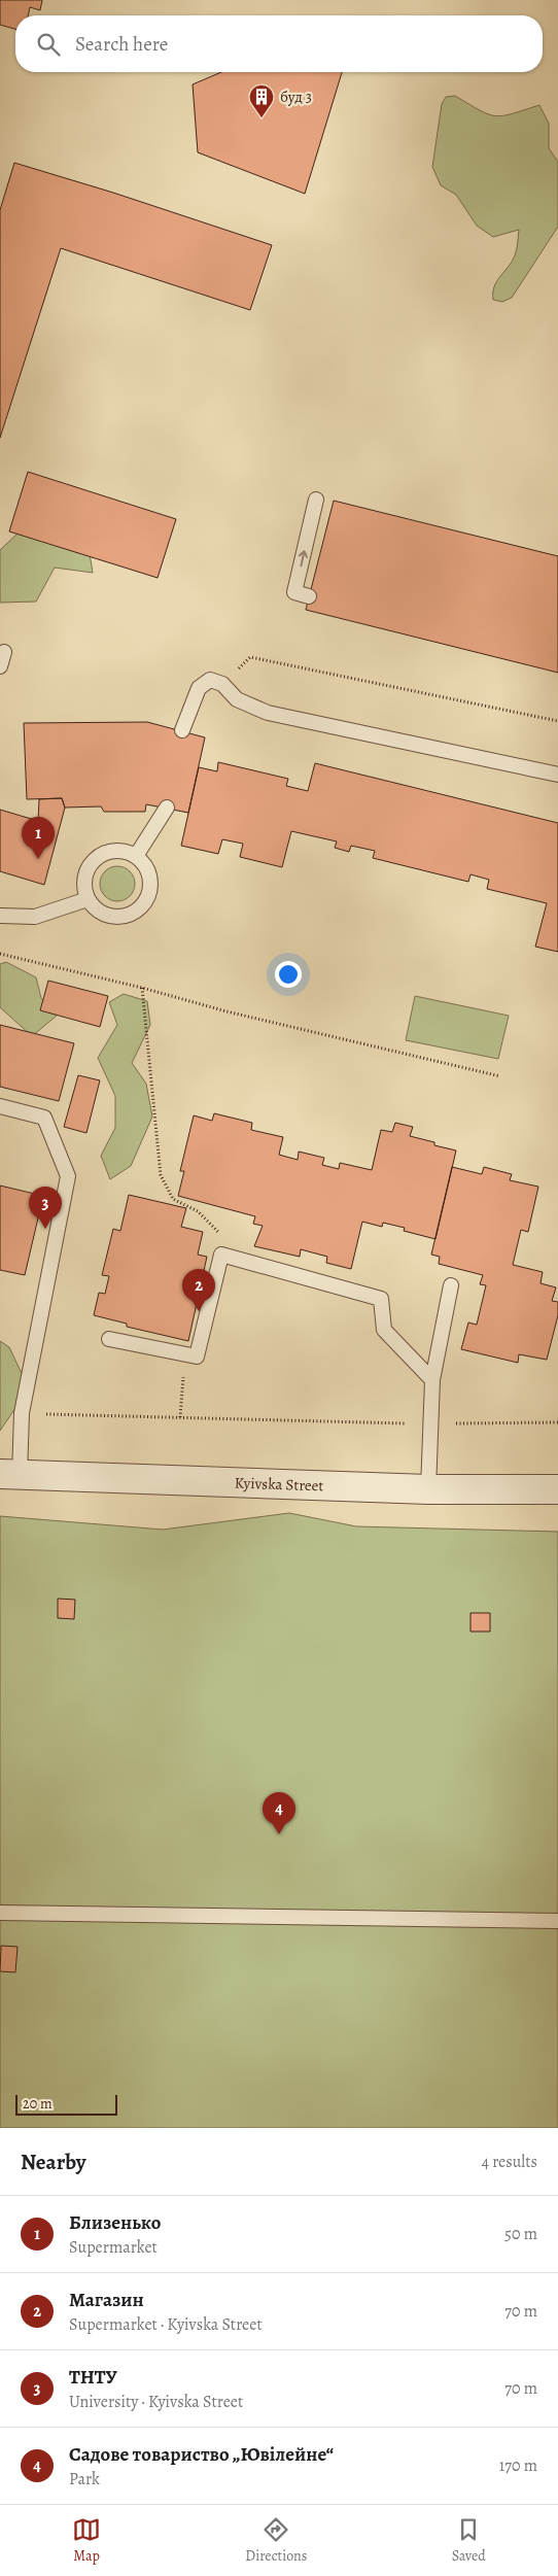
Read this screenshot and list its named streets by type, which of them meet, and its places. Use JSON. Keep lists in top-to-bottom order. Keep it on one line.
{"streets":{"street":["Kyivska Street"]},"places":{"building":["буд 3"]},"scale_bar":"20 m","page":{"search":"Search here","pins":["1","3","2","4"],"scale":"20 m","heading":["Nearby","4 results"],"list":[{"mark":"1","name":"Близенько","note":"Supermarket","value":"50 m"},{"mark":"2","name":"Магазин","note":"Supermarket · Kyivska Street","value":"70 m"},{"mark":"3","name":"ТНТУ","note":"University · Kyivska Street","value":"70 m"},{"mark":"4","name":"Садове товариство „Ювілейне“","note":"Park","value":"170 m"}],"nav":["Map","Directions","Saved"]}}
